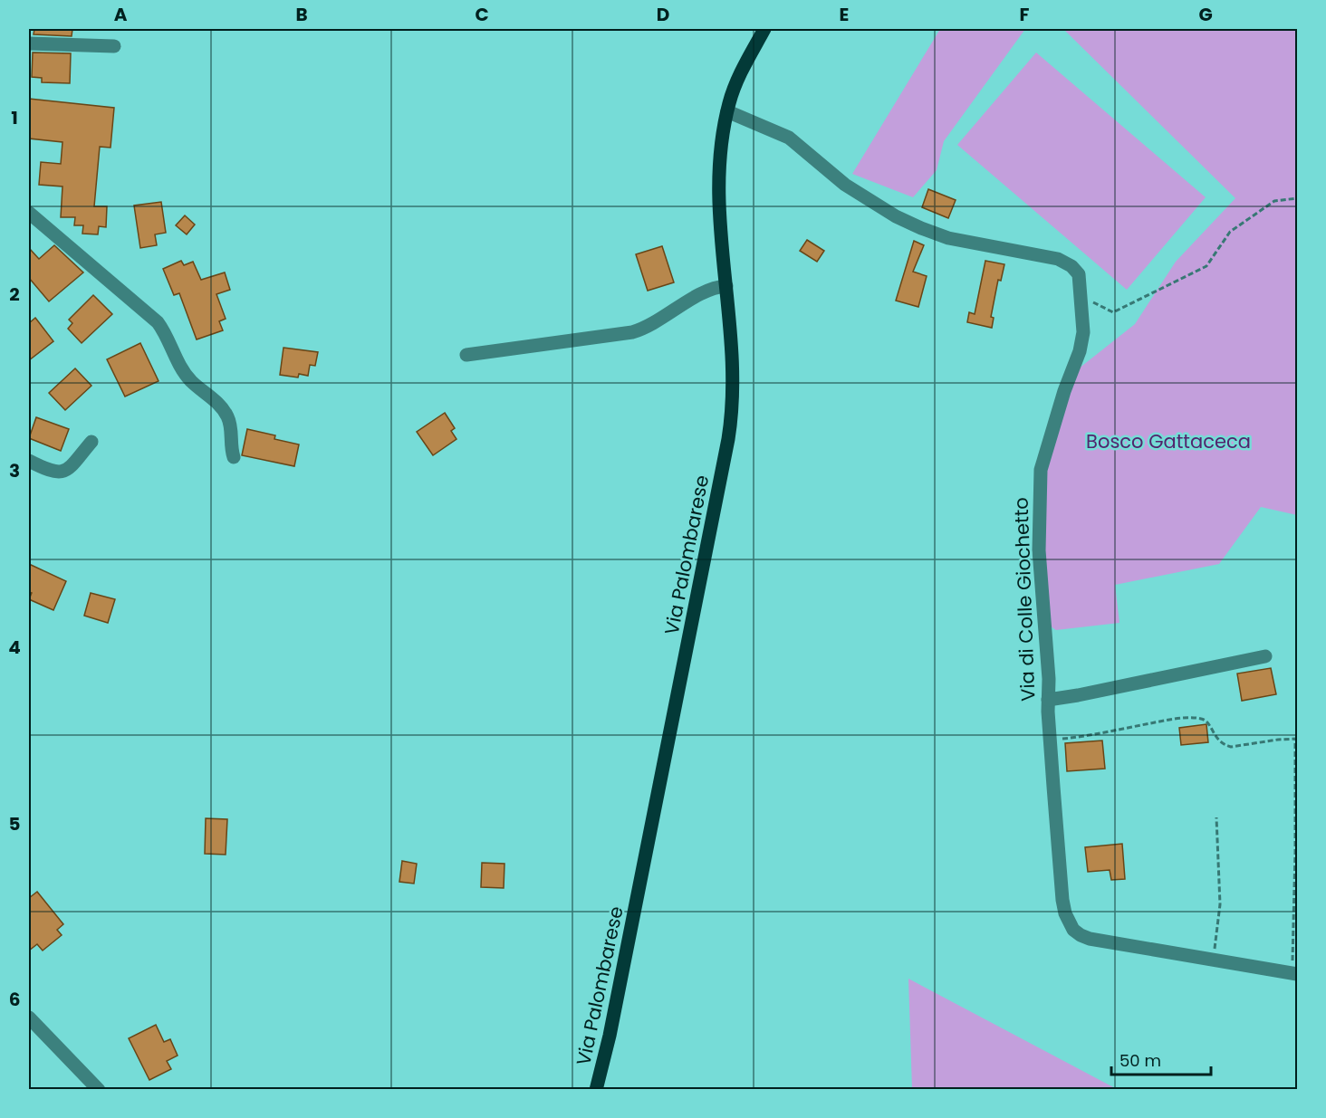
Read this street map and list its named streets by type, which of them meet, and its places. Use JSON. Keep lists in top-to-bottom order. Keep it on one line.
{"streets":{"main road":["Via Palombarese"],"street":["Via di Colle Giochetto"]},"crossings":[["Via Palombarese","Via di Colle Giochetto"]],"parks":["Bosco Gattaceca"],"scale_bar":"50 m","grid":{"columns":["A","B","C","D","E","F","G"],"rows":["1","2","3","4","5","6"]}}
